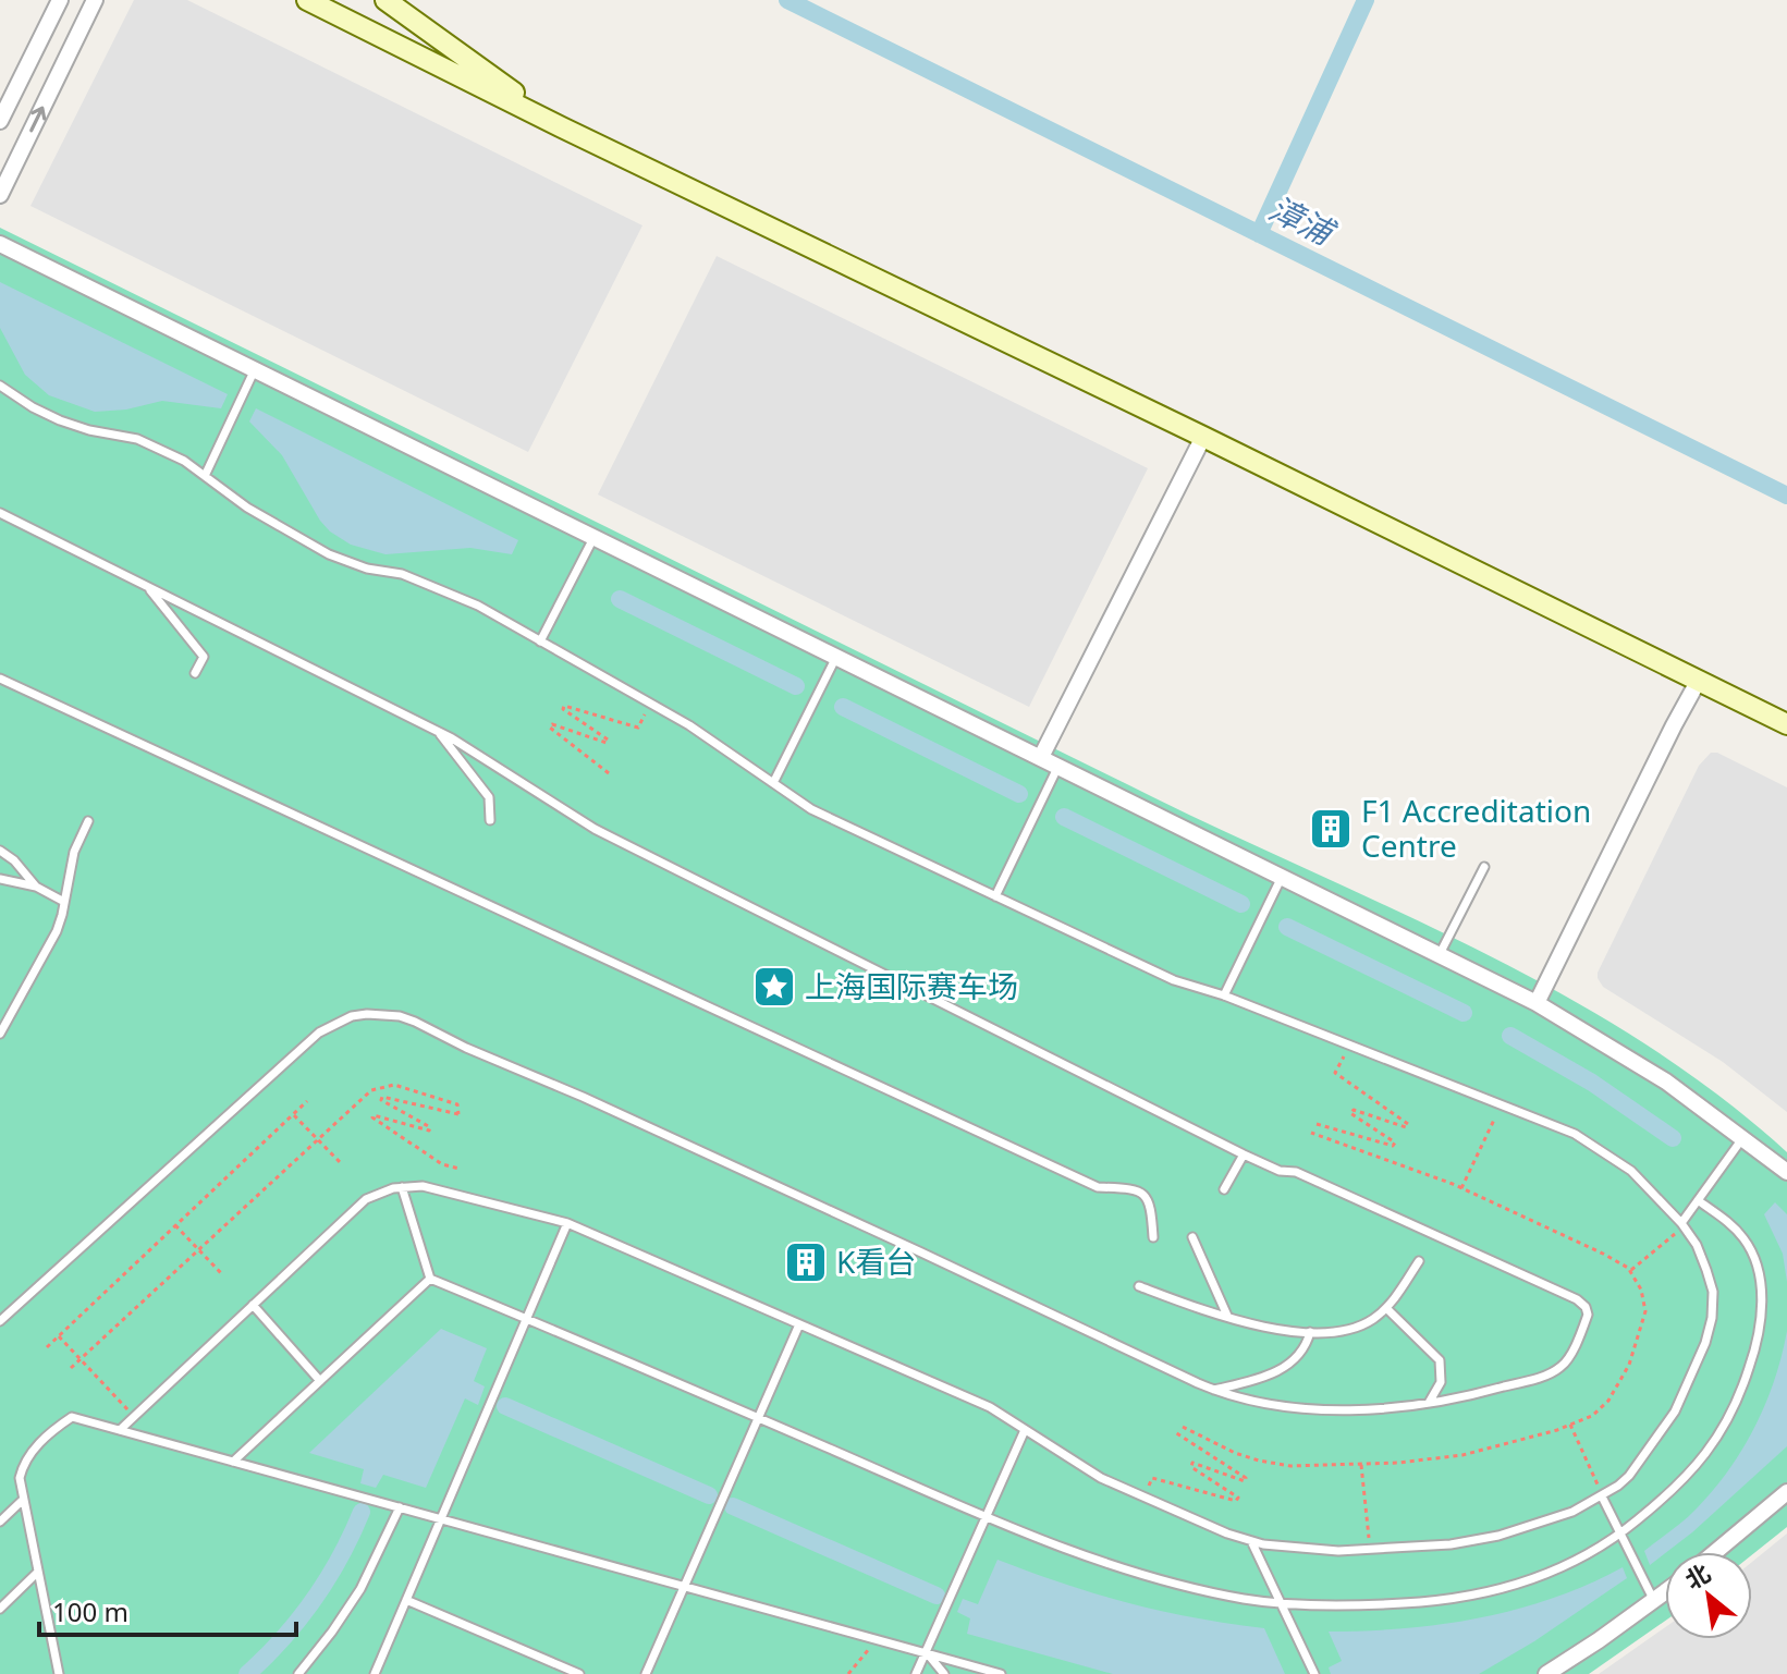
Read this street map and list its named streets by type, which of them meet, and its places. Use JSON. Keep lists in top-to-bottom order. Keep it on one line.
{"water":["漳浦"],"places":{"building":["F1 Accreditation Centre","K看台"],"place":["上海国际赛车场"]},"scale_bar":"100 m","north":"top left"}
